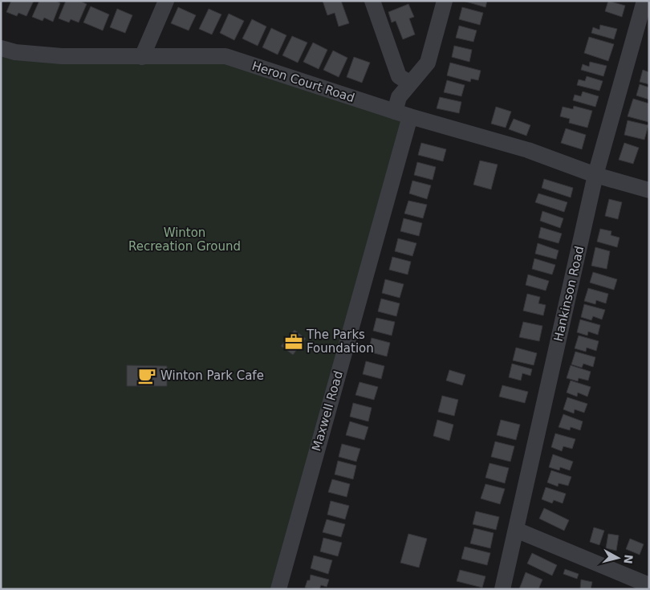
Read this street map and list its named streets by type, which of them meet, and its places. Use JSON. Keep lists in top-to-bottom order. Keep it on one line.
{"streets":{"street":["Heron Court Road","Hankinson Road","Maxwell Road"]},"crossings":[["Heron Court Road","Hankinson Road"],["Heron Court Road","Maxwell Road"]],"parks":["Winton Recreation Ground"],"places":{"office":["The Parks Foundation"],"cafe":["Winton Park Cafe"]},"north":"right"}
